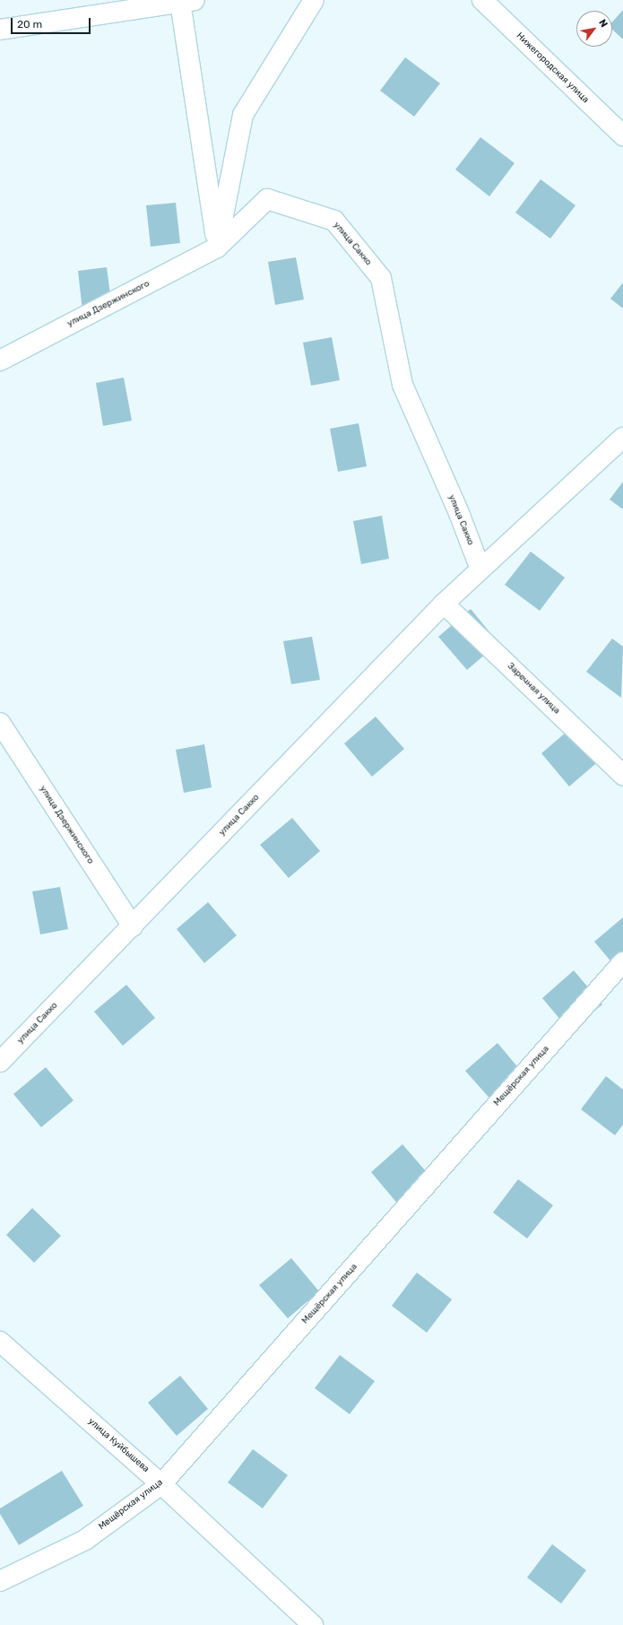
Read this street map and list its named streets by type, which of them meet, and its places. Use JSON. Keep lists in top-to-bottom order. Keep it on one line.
{"streets":{"street":["Нижегородская улица","улица Сакко","улица Дзержинского","Заречная улица","Мещёрская улица","улица Куйбышева"]},"crossings":[["улица Сакко","улица Дзержинского"],["улица Сакко","Заречная улица"],["Мещёрская улица","улица Куйбышева"]],"scale_bar":"20 m","north":"top right"}
